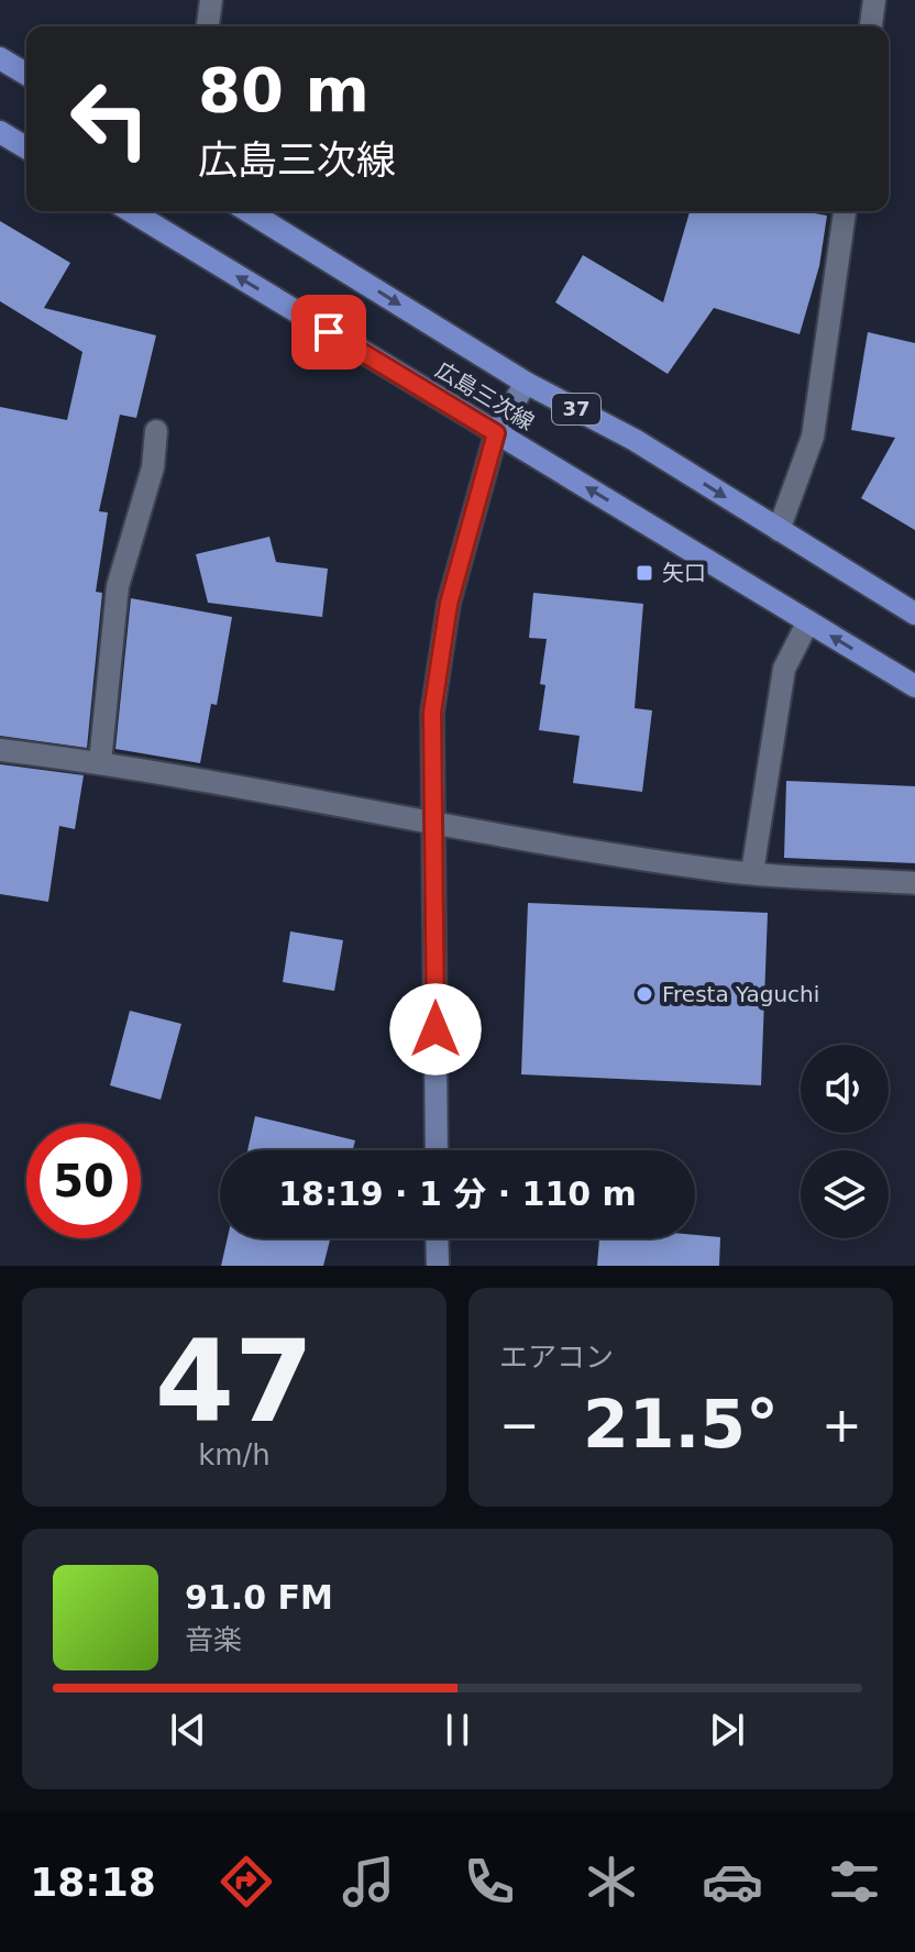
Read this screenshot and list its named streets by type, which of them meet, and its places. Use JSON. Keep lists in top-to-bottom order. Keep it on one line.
{"streets":{"main road":["広島三次線","37"]},"places":{"transit":["矢口"],"other":["Fresta Yaguchi"]},"page":{"turn":["80 m","広島三次線"],"limit":"50","trip":"18:19 · 1 分 · 110 m","tile":[["47","km/h"],"エアコン"],"heat":["−","21.5°","+"],"song":["91.0 FM","音楽"],"tabs":"18:18"}}
